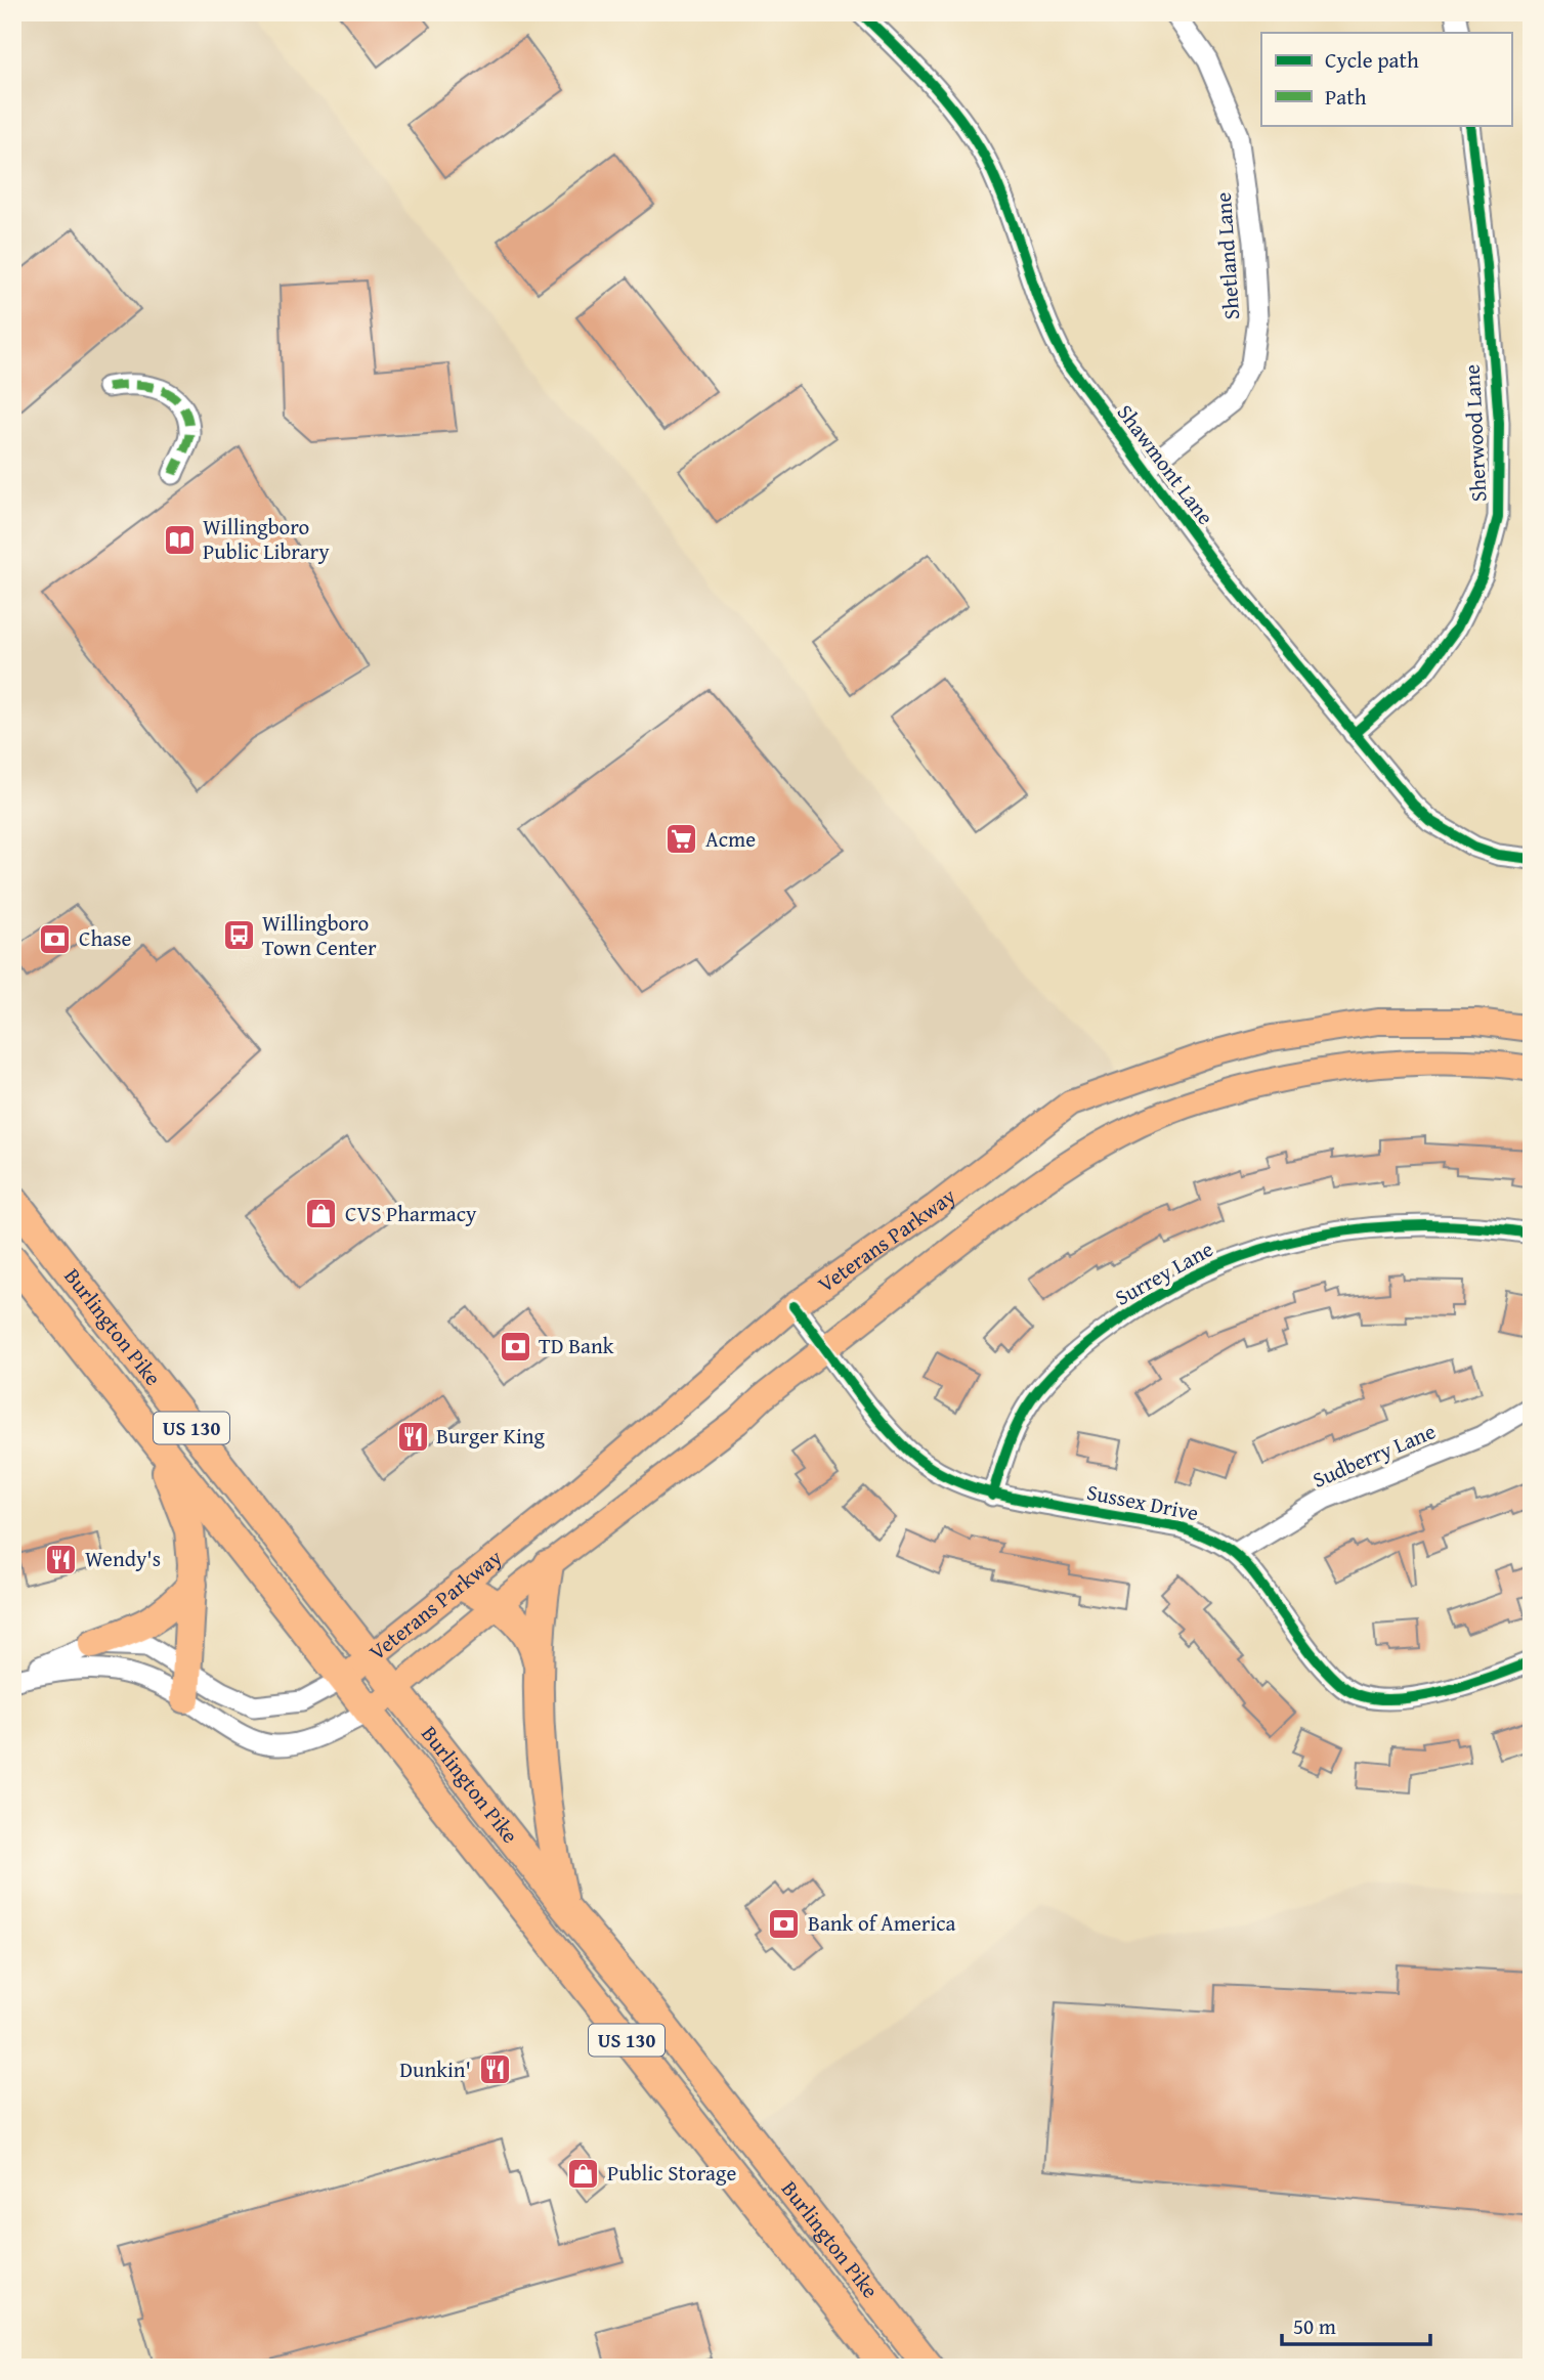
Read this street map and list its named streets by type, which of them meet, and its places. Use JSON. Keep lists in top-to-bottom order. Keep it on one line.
{"streets":{"highway":["Burlington Pike","US 130"],"main road":["Veterans Parkway"],"street":["Shetland Lane","Sherwood Lane","Shawmont Lane","Surrey Lane","Sudberry Lane","Sussex Drive"]},"crossings":[["Shetland Lane","Shawmont Lane"],["Sherwood Lane","Shawmont Lane"],["Veterans Parkway","Burlington Pike"],["Veterans Parkway","Sussex Drive"],["Surrey Lane","Sussex Drive"],["Sudberry Lane","Sussex Drive"]],"places":{"library":["Willingboro Public Library"],"supermarket":["Acme"],"bus stop":["Willingboro Town Center"],"bank":["Chase","TD Bank","Bank of America"],"shop":["CVS Pharmacy","Public Storage"],"restaurant":["Burger King","Wendy's","Dunkin'"]},"legend":["Cycle path","Path"],"scale_bar":"50 m"}
